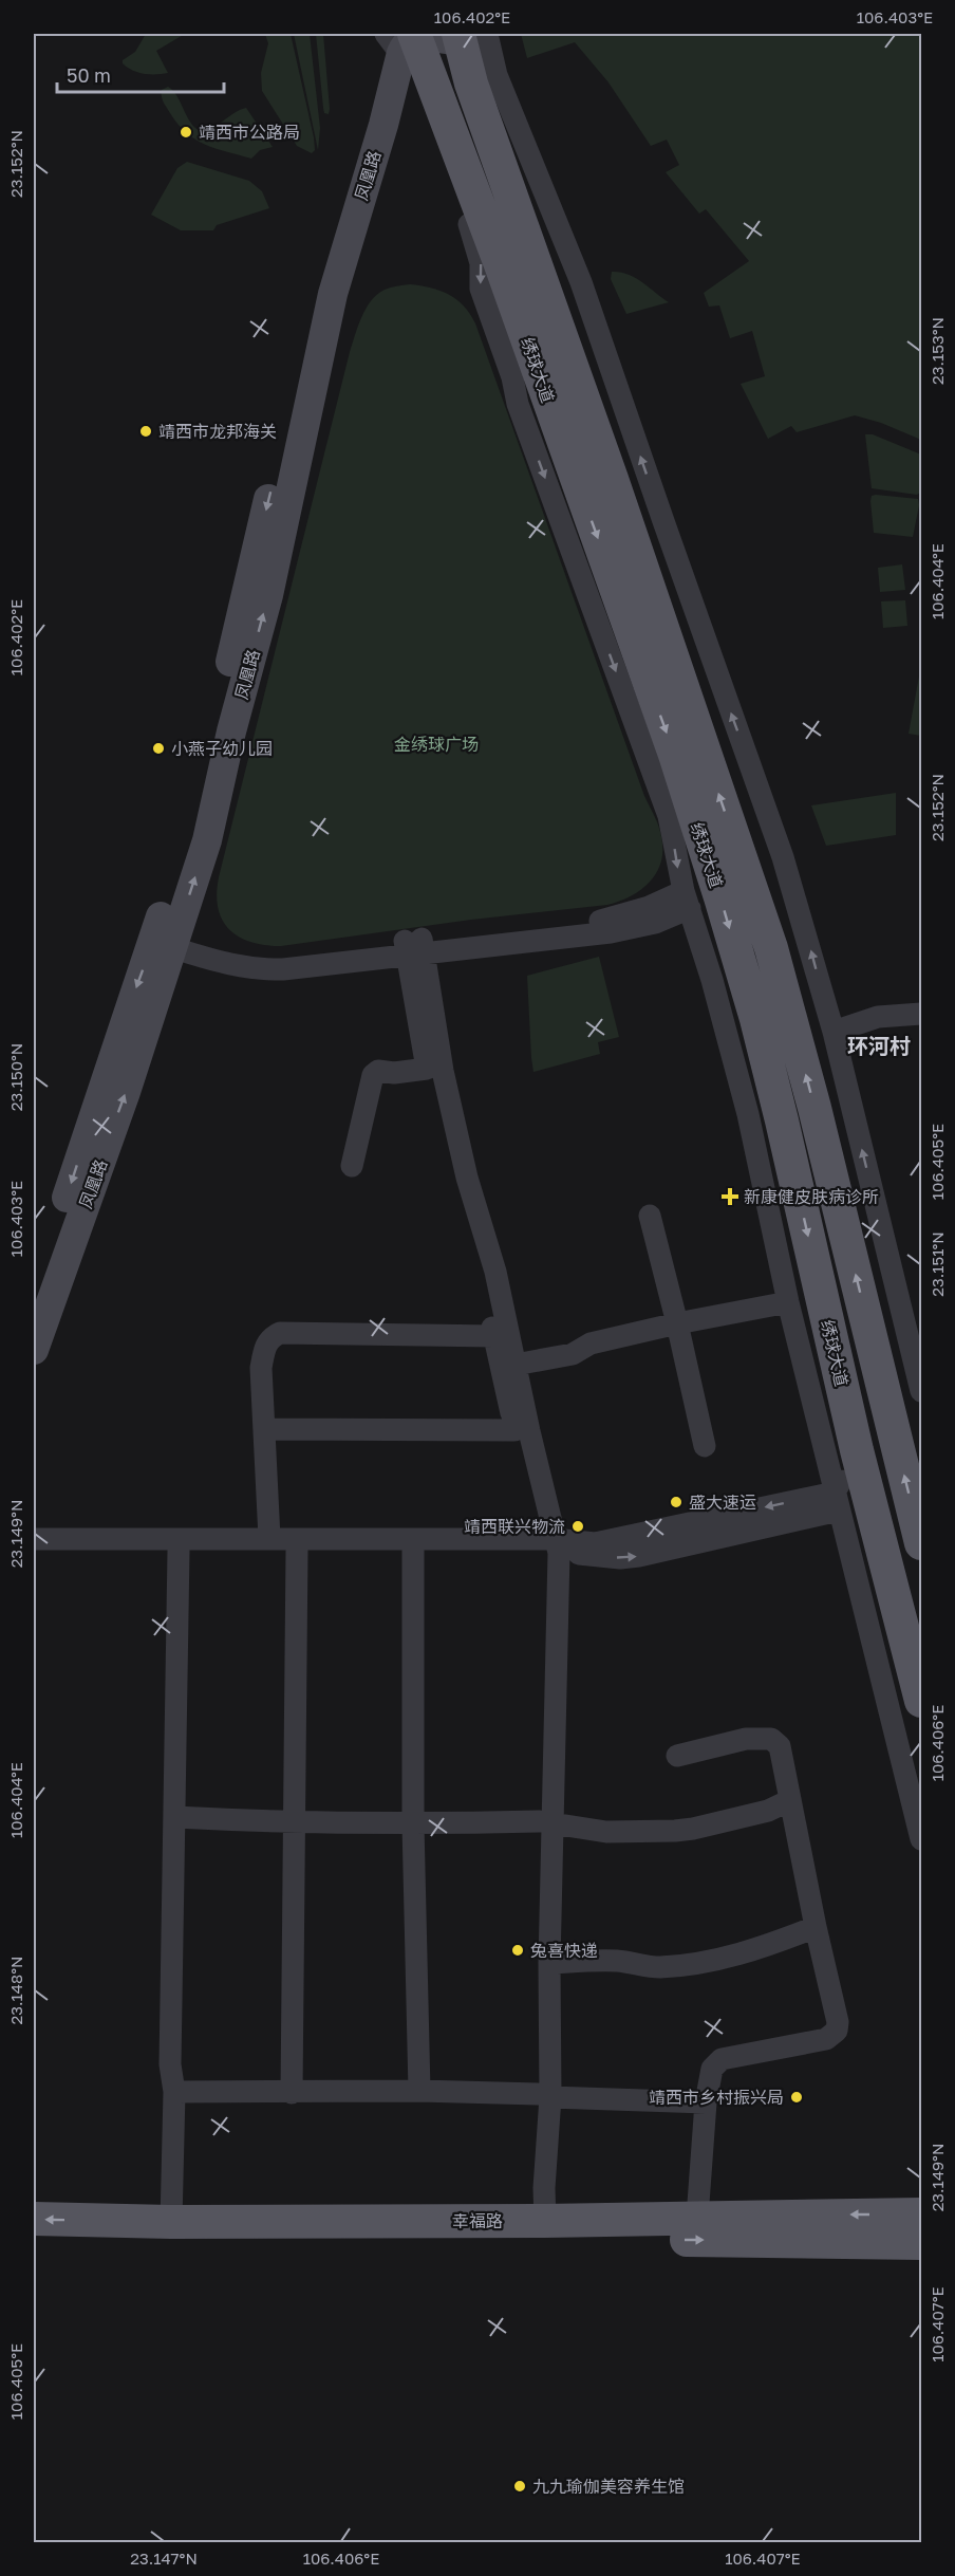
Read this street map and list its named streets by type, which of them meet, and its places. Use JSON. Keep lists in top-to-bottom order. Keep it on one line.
{"streets":{"main road":["凤凰路","绣球大道","幸福路"]},"crossings":[["凤凰路","绣球大道"]],"districts":["环河村"],"parks":["金绣球广场"],"places":{"other":["靖西市公路局","靖西市龙邦海关","小燕子幼儿园","盛大速运","靖西联兴物流","兔喜快递","靖西市乡村振兴局","九九瑜伽美容养生馆"],"health":["新康健皮肤病诊所"]},"scale_bar":"50 m","coordinates":["106.402°E","106.403°E","23.152°N","23.153°N","106.404°E","23.150°N","106.405°E","23.151°N","23.149°N","106.406°E","23.148°N","106.407°E","23.147°N"]}
